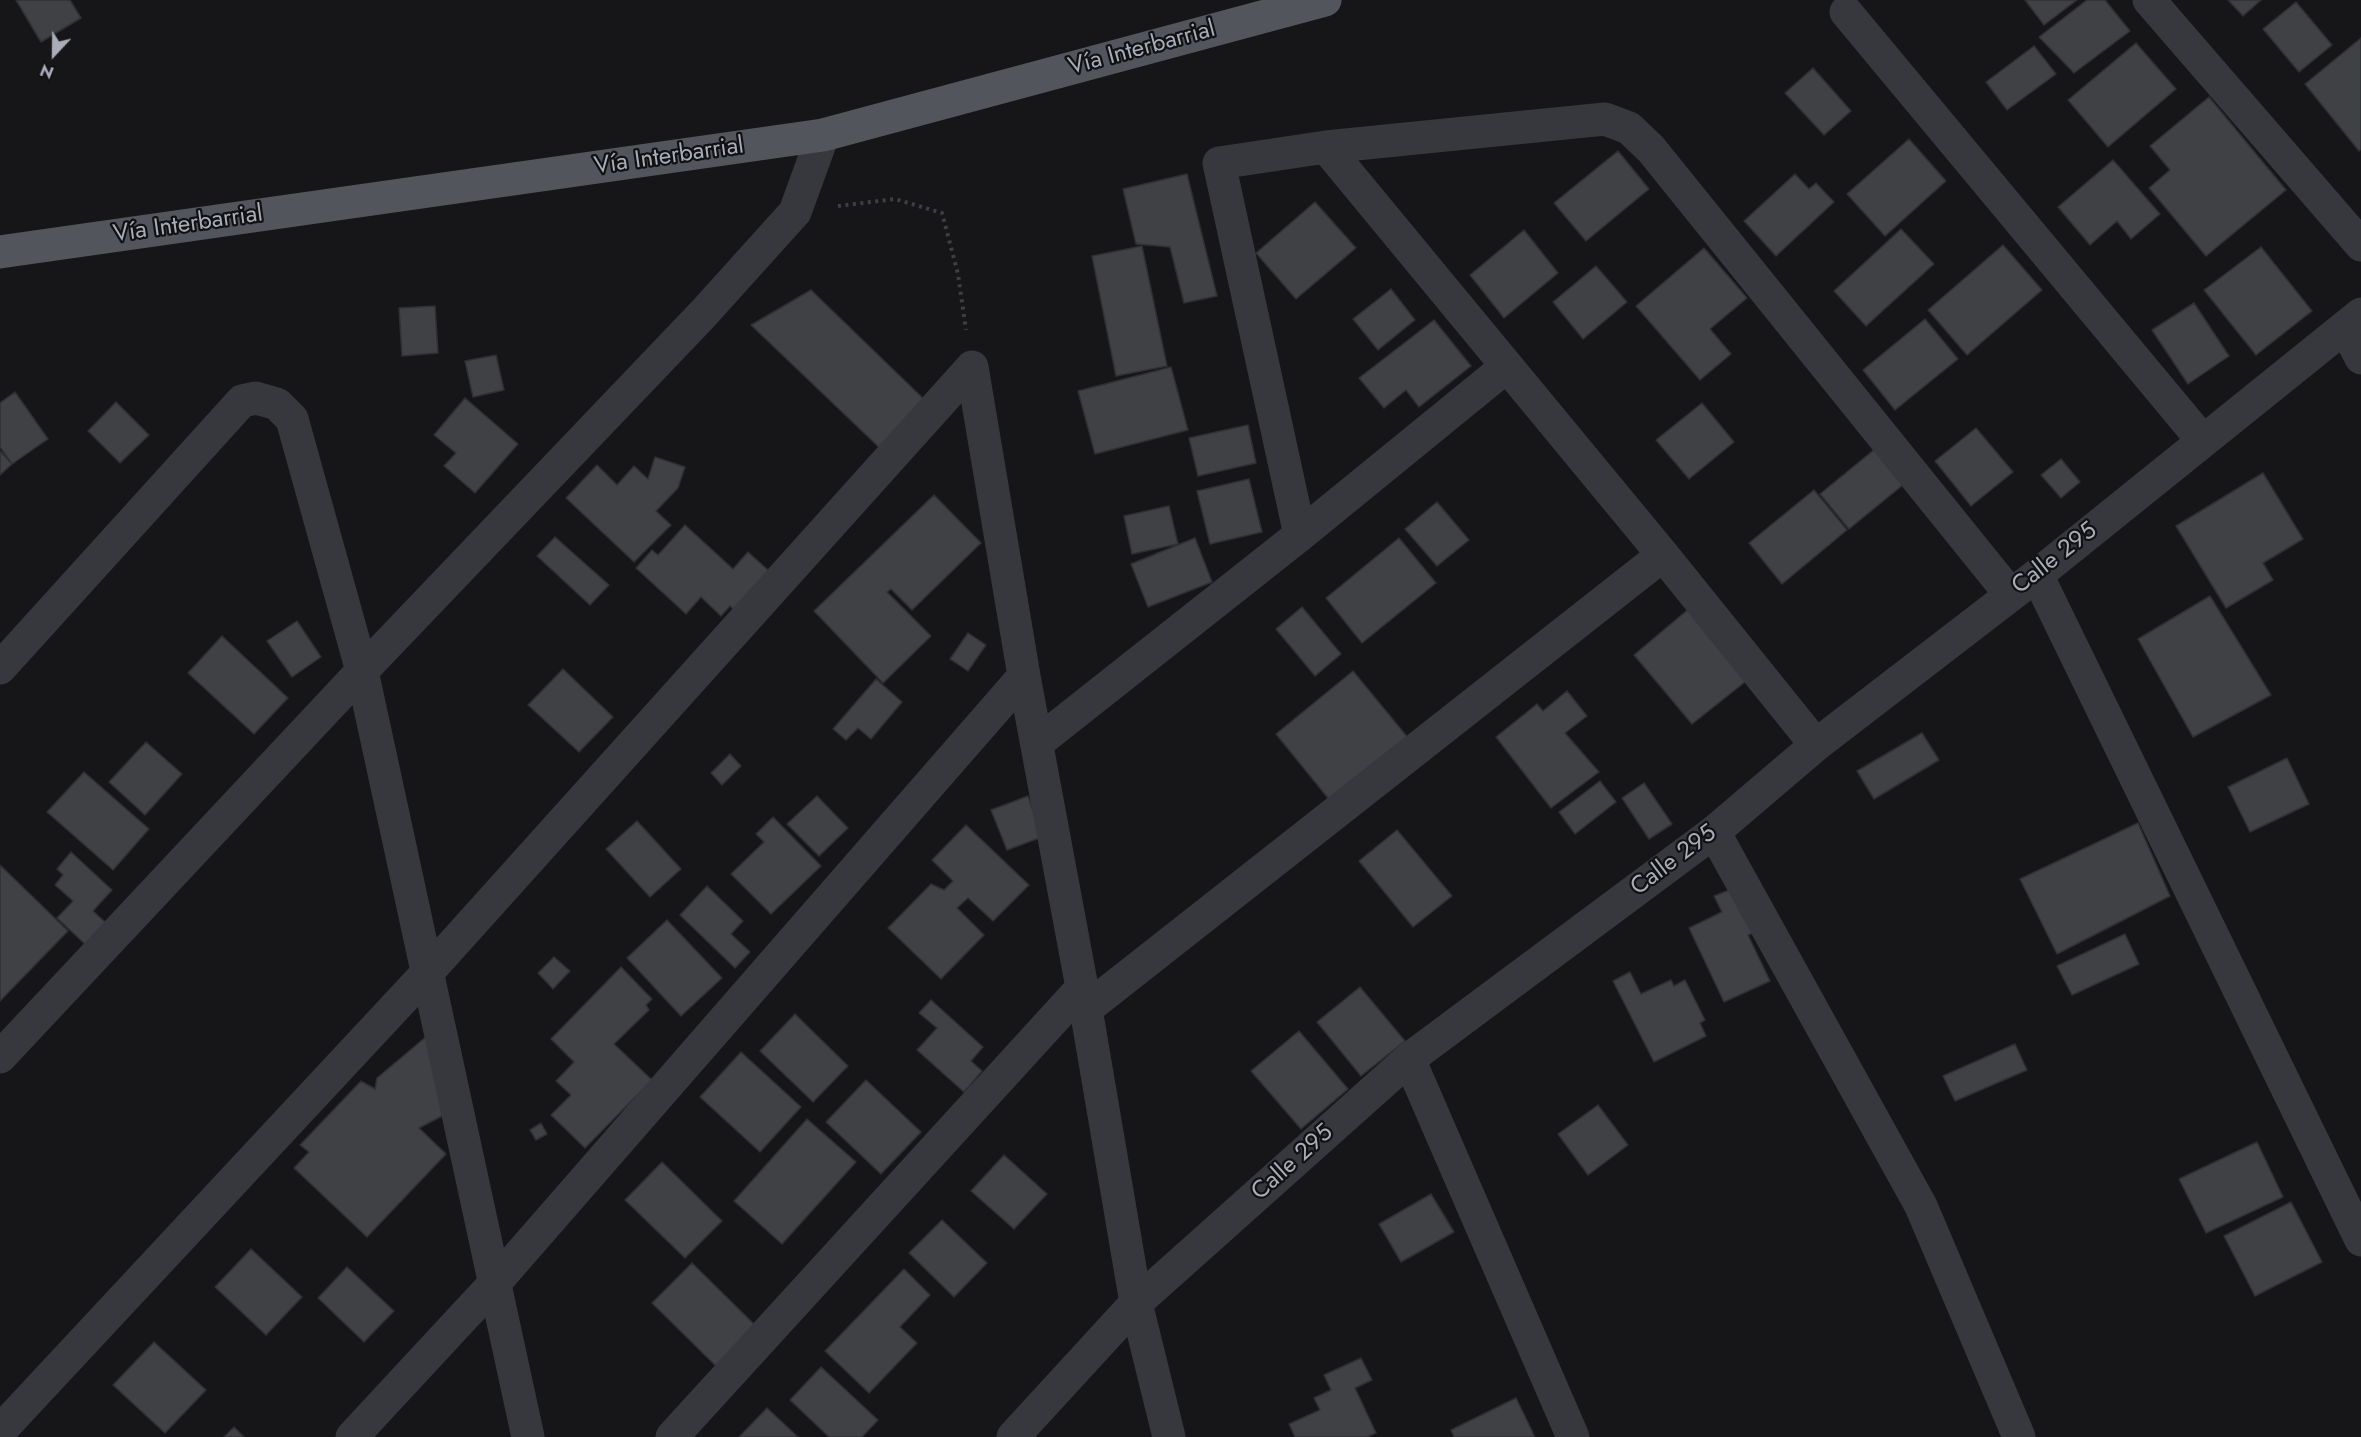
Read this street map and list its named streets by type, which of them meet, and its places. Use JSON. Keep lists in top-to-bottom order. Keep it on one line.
{"streets":{"main road":["Vía Interbarrial"],"street":["Calle 295"]},"north":"bottom"}
